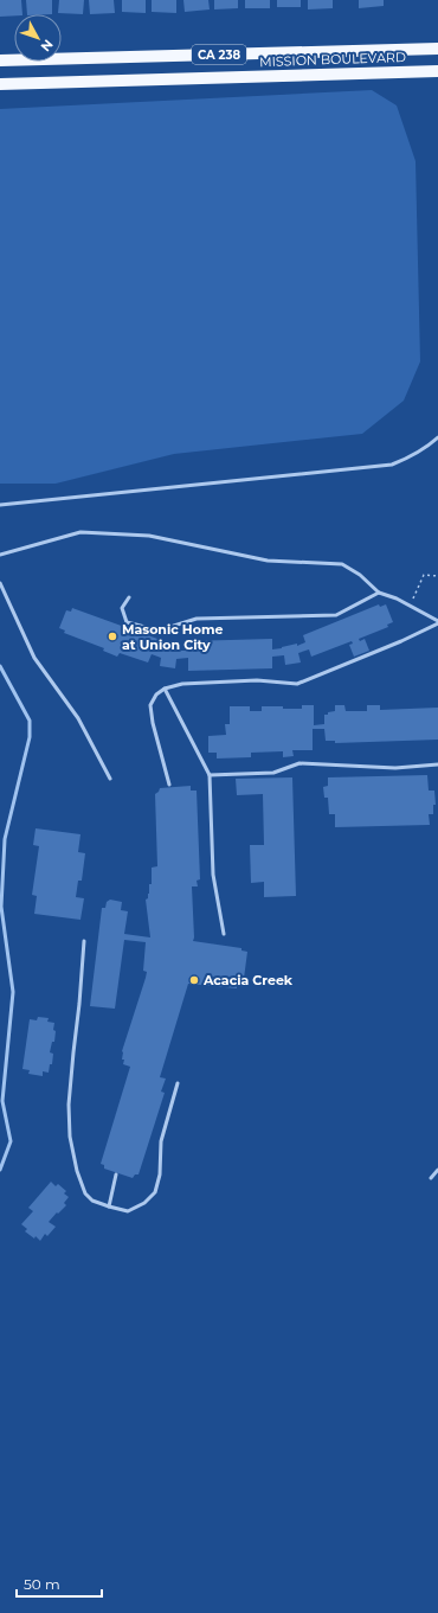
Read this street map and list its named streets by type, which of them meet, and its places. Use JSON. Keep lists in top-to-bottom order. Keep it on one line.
{"streets":{"main road":["CA 238","MISSION BOULEVARD"]},"places":["Masonic Home at Union City","Acacia Creek"],"scale_bar":"50 m","north":"bottom right"}
